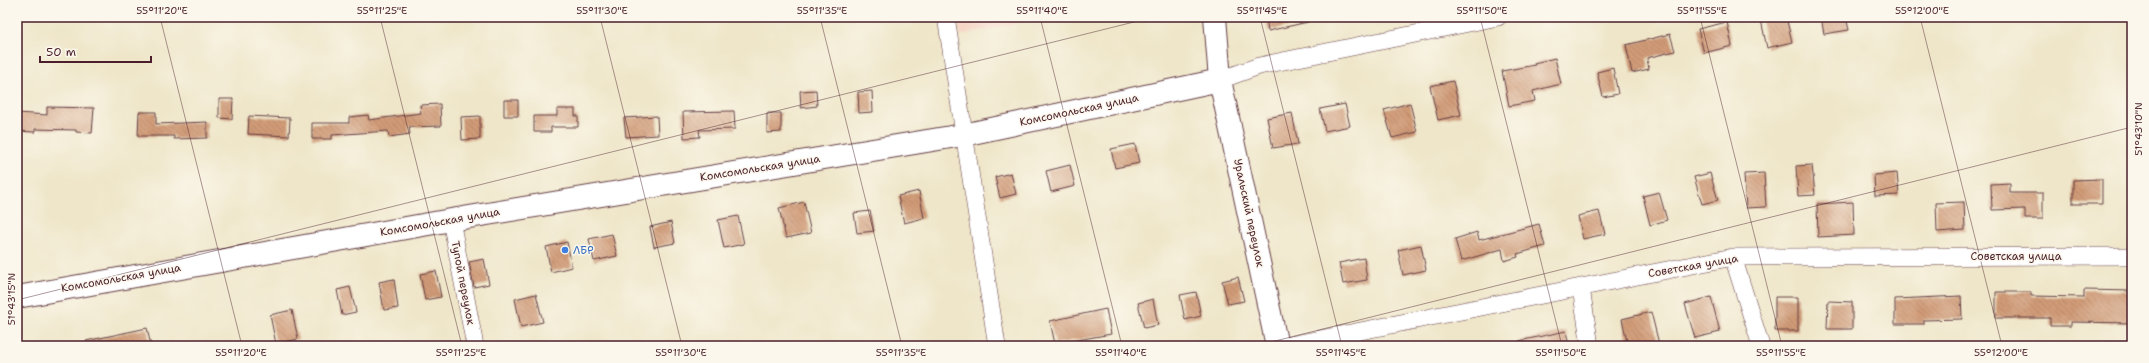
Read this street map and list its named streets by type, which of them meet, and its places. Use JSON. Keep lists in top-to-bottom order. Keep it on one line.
{"streets":{"street":["Комсомольская улица","Уральский переулок","Советская улица","Тупой переулок"]},"crossings":[["Комсомольская улица","Уральский переулок"],["Комсомольская улица","Тупой переулок"]],"places":["ЛБР"],"scale_bar":"50 m","coordinates":["55°11'20\"E","55°11'25\"E","55°11'30\"E","55°11'35\"E","55°11'40\"E","55°11'45\"E","55°11'50\"E","55°11'55\"E","55°12'00\"E","51°43'10\"N","51°43'15\"N"]}
